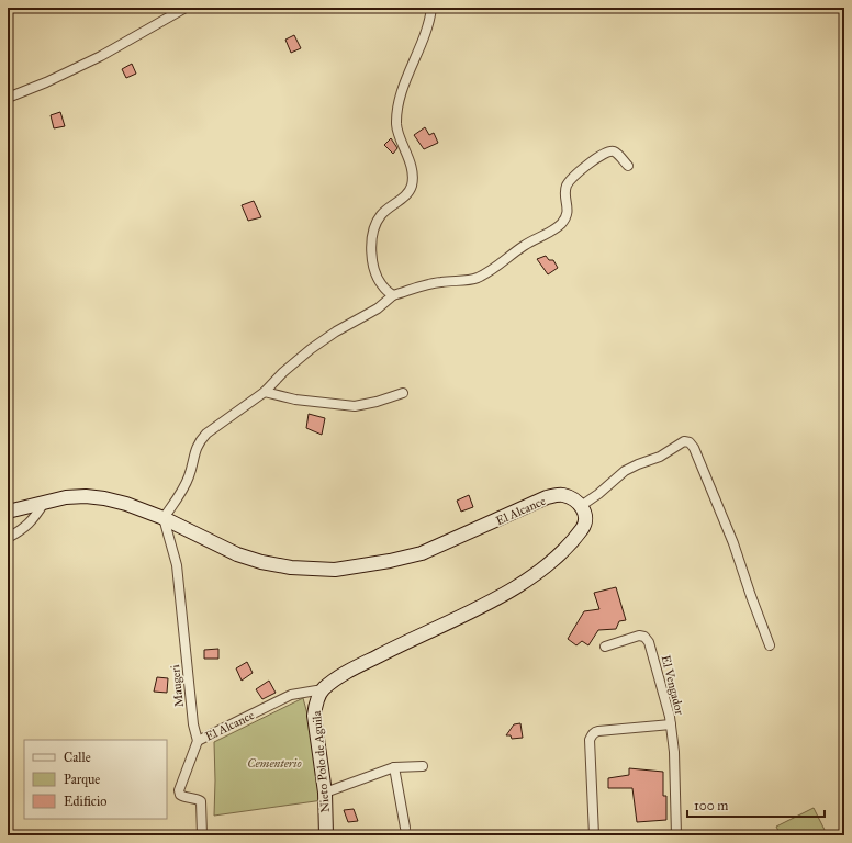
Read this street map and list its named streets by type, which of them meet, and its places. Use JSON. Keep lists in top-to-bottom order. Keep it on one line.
{"streets":{"street":["El Alcance","El Vengador","Maugeri","Nieto Polo de Aguila"]},"crossings":[["El Alcance","Maugeri"],["El Alcance","Nieto Polo de Aguila"]],"parks":["Cementerio"],"legend":["Calle","Parque","Edificio"],"scale_bar":"100 m"}
